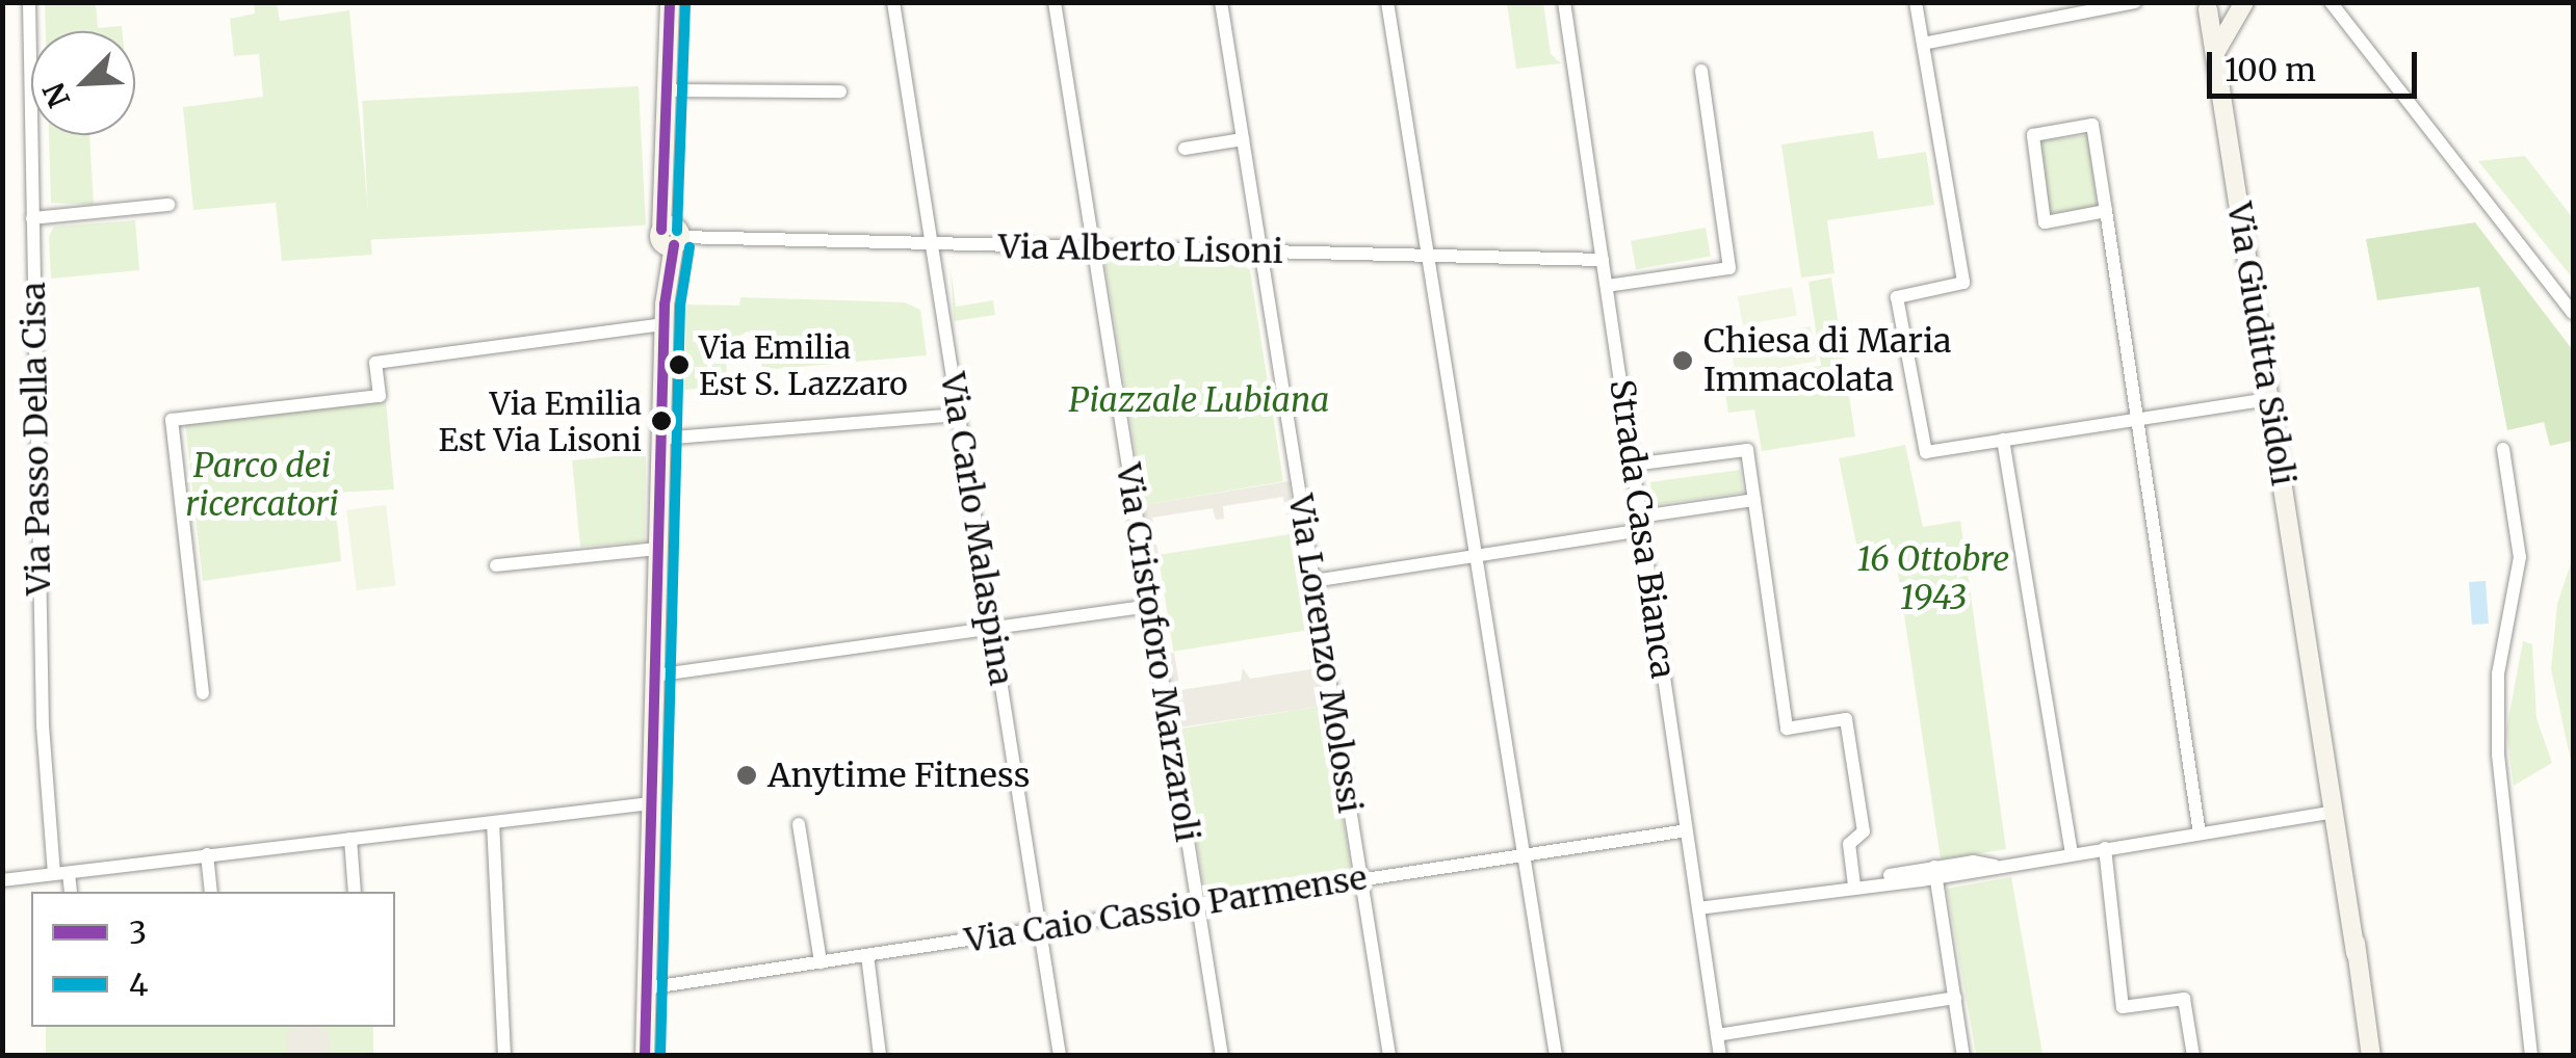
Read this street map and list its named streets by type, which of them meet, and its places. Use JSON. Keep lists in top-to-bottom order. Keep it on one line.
{"streets":{"street":["Via Alberto Lisoni","Via Giuditta Sidoli","Via Passo Della Cisa","Via Carlo Malaspina","Strada Casa Bianca","Via Cristoforo Marzaroli","Via Lorenzo Molossi","Via Caio Cassio Parmense"]},"crossings":[["Via Alberto Lisoni","Via Carlo Malaspina"],["Via Alberto Lisoni","Strada Casa Bianca"],["Via Alberto Lisoni","Via Cristoforo Marzaroli"],["Via Alberto Lisoni","Via Lorenzo Molossi"],["Via Carlo Malaspina","Via Caio Cassio Parmense"],["Strada Casa Bianca","Via Caio Cassio Parmense"],["Via Cristoforo Marzaroli","Via Caio Cassio Parmense"],["Via Lorenzo Molossi","Via Caio Cassio Parmense"]],"parks":["Piazzale Lubiana","Parco dei ricercatori","16 Ottobre 1943"],"places":["Chiesa di Maria Immacolata","Via Emilia Est S. Lazzaro","Via Emilia Est Via Lisoni","Anytime Fitness"],"lines":["transit line 3","transit line 4"],"legend":["3","4"],"scale_bar":"100 m","north":"bottom left"}
